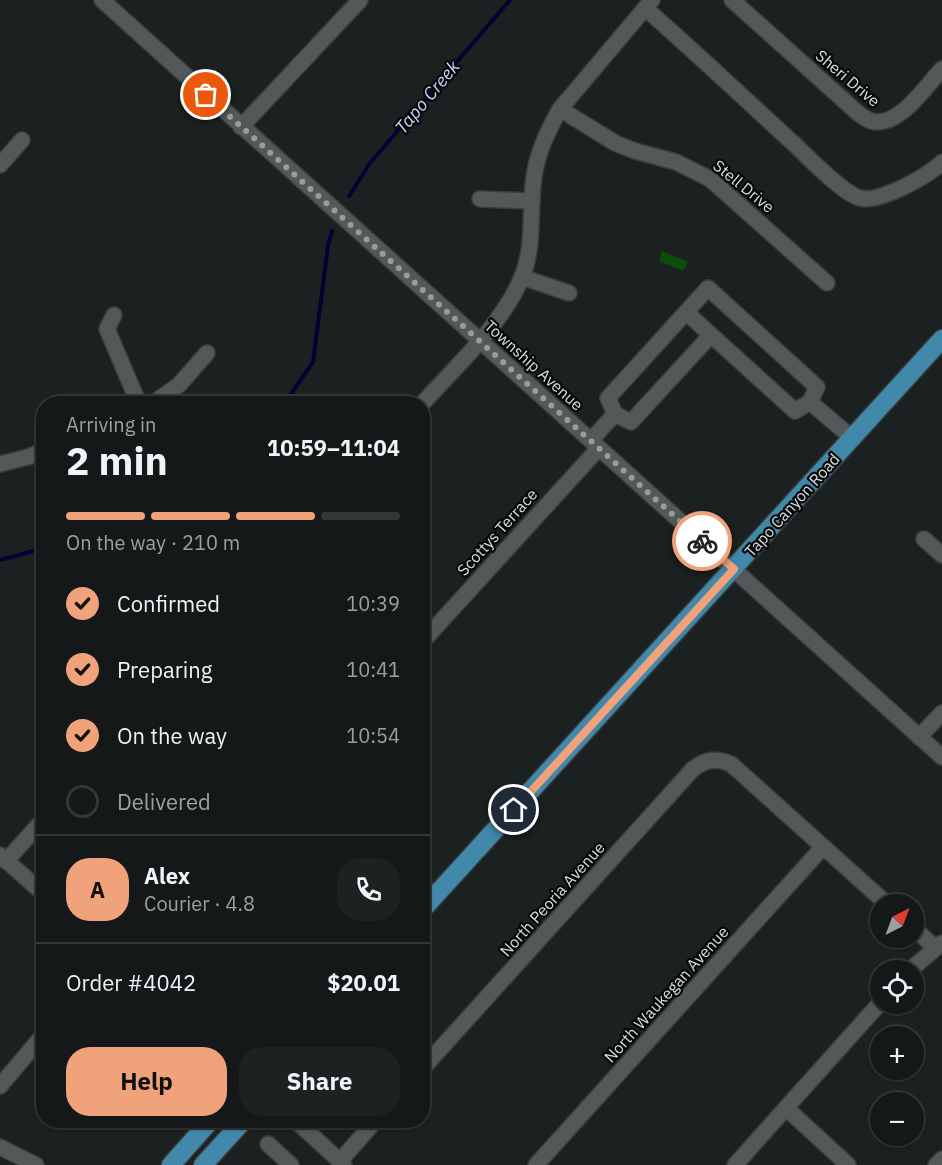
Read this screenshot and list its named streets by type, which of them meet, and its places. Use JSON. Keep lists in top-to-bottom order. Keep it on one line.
{"streets":{"main road":["Tapo Canyon Road"],"street":["Sheri Drive","Stell Drive","Township Avenue","Scottys Terrace","North Peoria Avenue","North Waukegan Avenue"]},"crossings":[["Township Avenue","Tapo Canyon Road"],["Township Avenue","Scottys Terrace"],["North Peoria Avenue","North Waukegan Avenue"]],"water":["Tapo Creek"],"north":"top right","page":{"heading":["2 min","Arriving in","10:59–11:04"],"panel":["Alex","Courier · 4.8","Order #4042","$20.01"],"bar":"On the way · 210 m","list":[["Confirmed","10:39"],["Preparing","10:41"],["On the way","10:54"],"Delivered"],"round":"A","map_buttons":["+","−"],"buttons":["Help","Share"]}}
